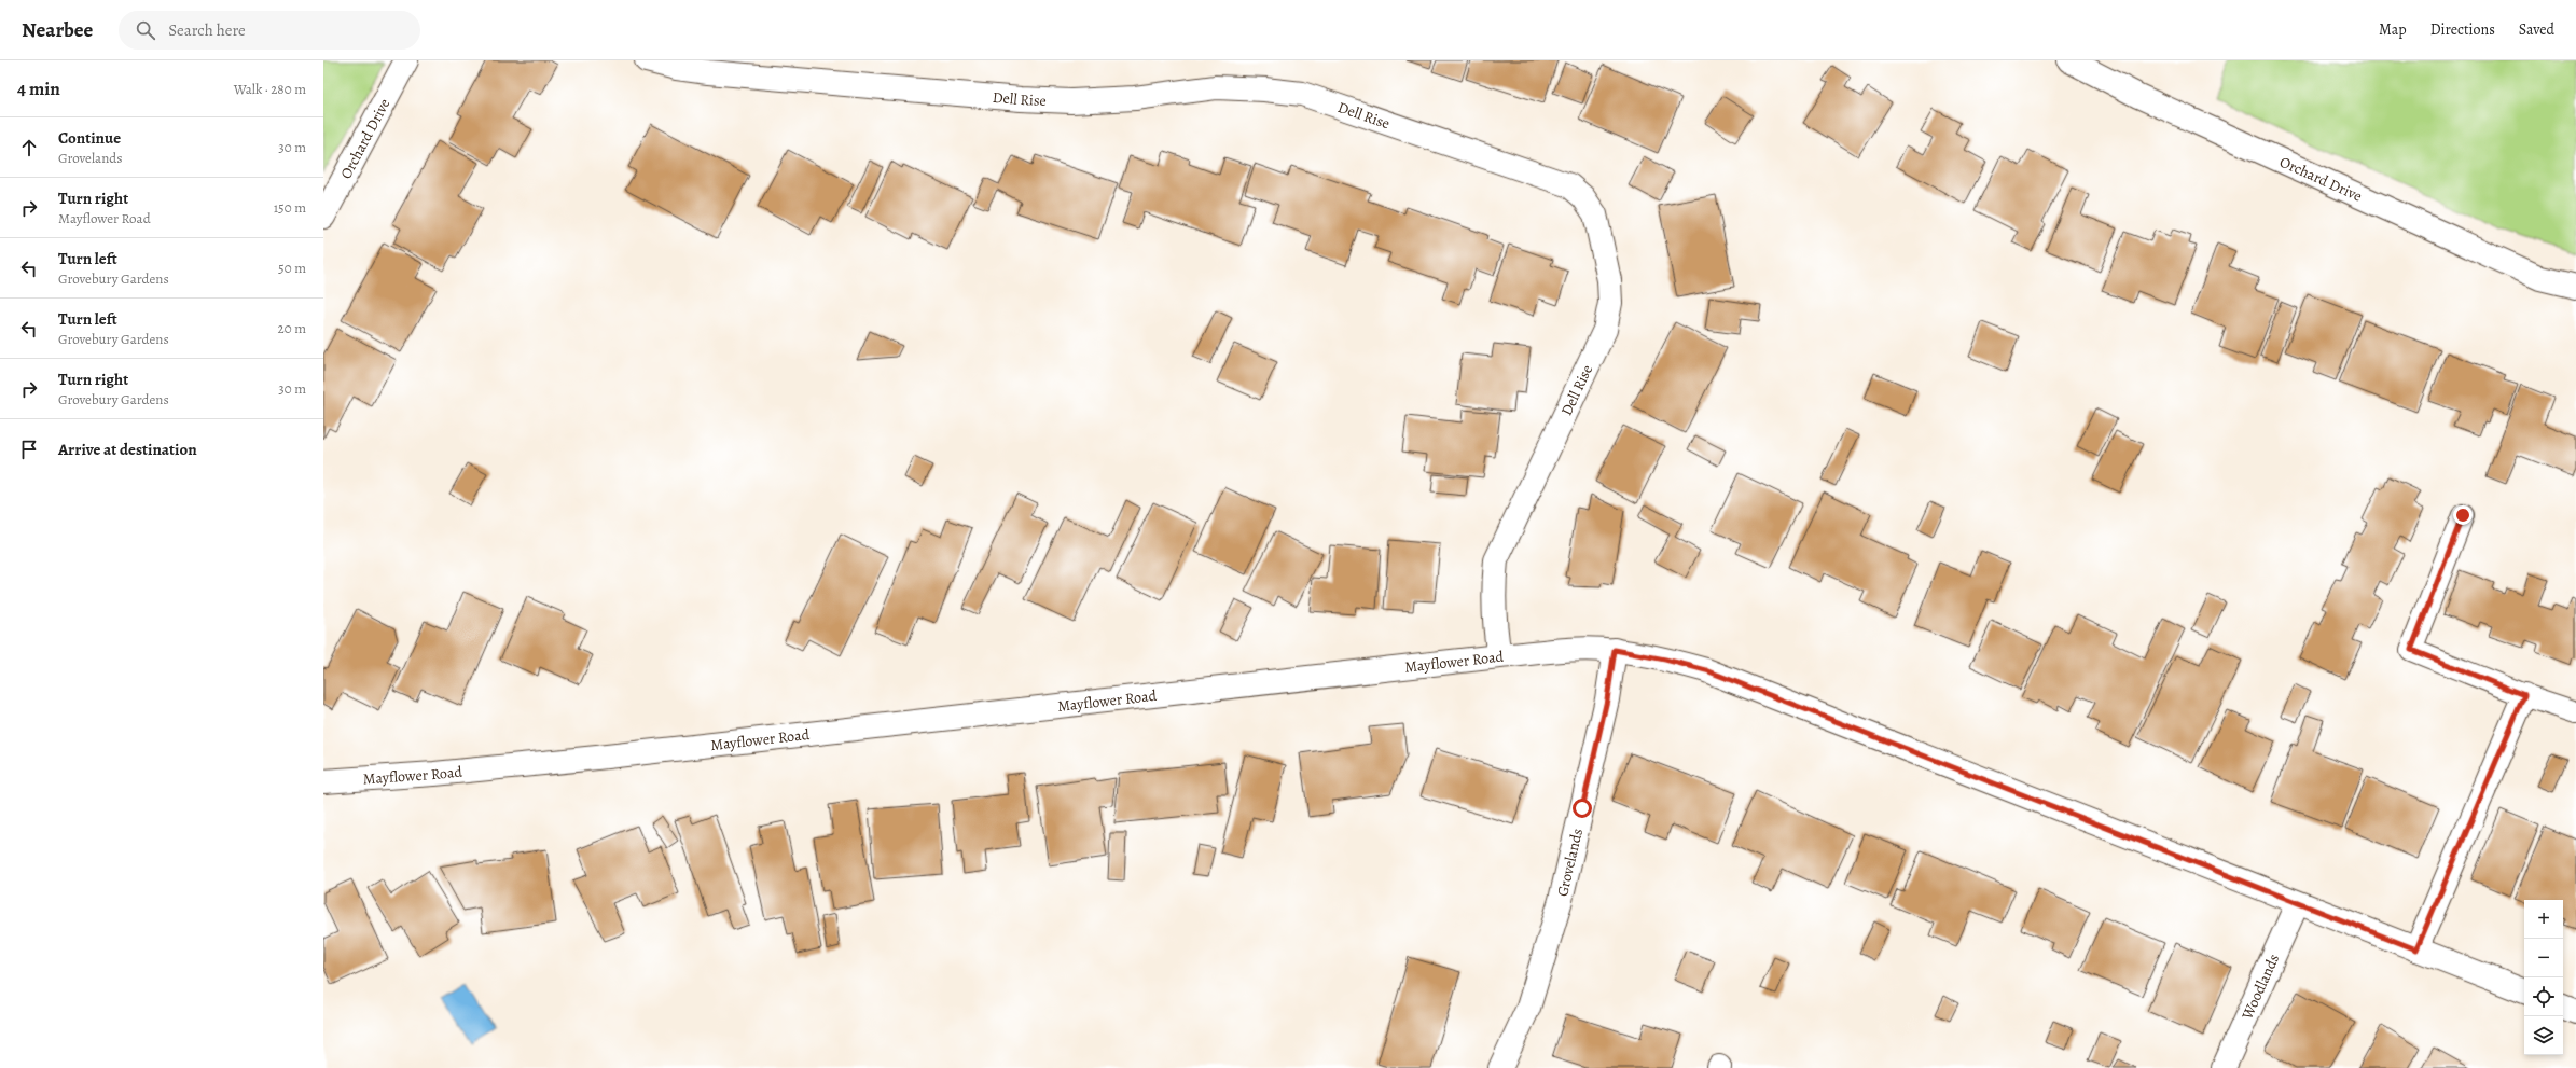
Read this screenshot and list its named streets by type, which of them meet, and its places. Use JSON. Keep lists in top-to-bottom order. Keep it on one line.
{"streets":{"street":["Dell Rise","Orchard Drive","Mayflower Road","Grovelands","Woodlands"]},"crossings":[["Dell Rise","Mayflower Road"],["Mayflower Road","Grovelands"],["Mayflower Road","Woodlands"]],"page":{"header":"Nearbee","search":"Search here","nav":["Map","Directions","Saved"],"heading":["4 min","Walk · 280 m"],"list":[["Continue","Grovelands","30 m"],["Turn right","Mayflower Road","150 m"],["Turn left","Grovebury Gardens","50 m"],["Turn left","Grovebury Gardens","20 m"],["Turn right","Grovebury Gardens","30 m"],"Arrive at destination"],"map_buttons":["+","−"]}}
